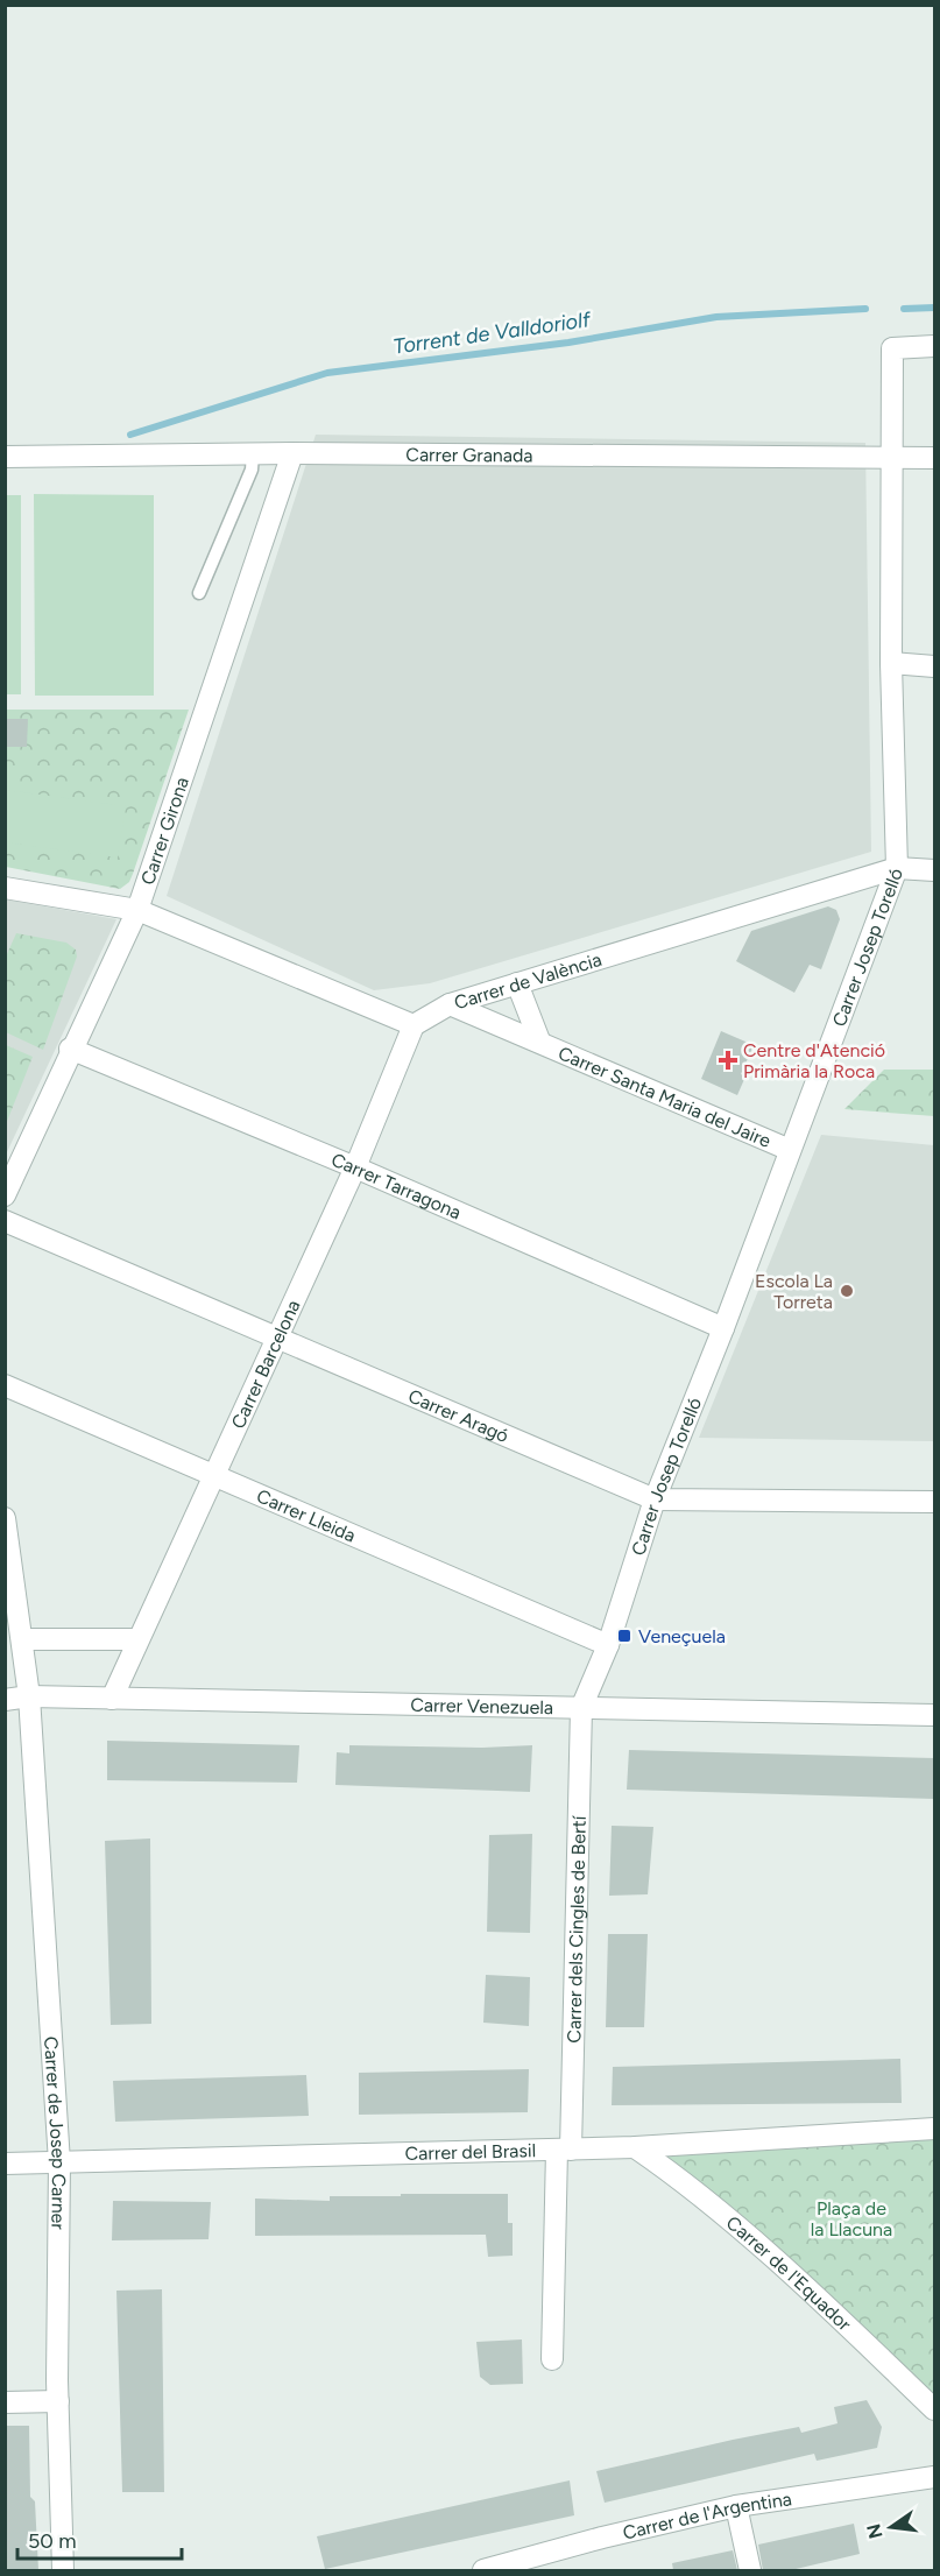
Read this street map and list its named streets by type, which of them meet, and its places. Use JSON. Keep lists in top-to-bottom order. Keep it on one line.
{"streets":{"street":["Carrer Granada","Carrer Girona","Carrer Josep Torelló","Carrer de València","Carrer Santa Maria del Jaire","Carrer Tarragona","Carrer Barcelona","Carrer Aragó","Carrer Lleida","Carrer Venezuela","Carrer dels Cingles de Bertí","Carrer de Josep Carner","Carrer del Brasil","Carrer de l'Equador","Carrer de l'Argentina"]},"crossings":[["Carrer Granada","Carrer Girona"],["Carrer Granada","Carrer Josep Torelló"],["Carrer Girona","Carrer Tarragona"],["Carrer Josep Torelló","Carrer de València"],["Carrer Josep Torelló","Carrer Santa Maria del Jaire"],["Carrer Josep Torelló","Carrer Tarragona"],["Carrer Josep Torelló","Carrer Aragó"],["Carrer Josep Torelló","Carrer Lleida"],["Carrer Josep Torelló","Carrer Venezuela"],["Carrer Josep Torelló","Carrer dels Cingles de Bertí"],["Carrer de València","Carrer Santa Maria del Jaire"],["Carrer de València","Carrer Barcelona"],["Carrer Tarragona","Carrer Barcelona"],["Carrer Barcelona","Carrer Aragó"],["Carrer Barcelona","Carrer Lleida"],["Carrer Barcelona","Carrer Venezuela"],["Carrer Venezuela","Carrer dels Cingles de Bertí"],["Carrer Venezuela","Carrer de Josep Carner"],["Carrer dels Cingles de Bertí","Carrer del Brasil"],["Carrer de Josep Carner","Carrer del Brasil"],["Carrer del Brasil","Carrer de l'Equador"]],"water":["Torrent de Valldoriolf"],"parks":["Plaça de la Llacuna"],"places":{"health":["Centre d'Atenció Primària la Roca"],"other":["Escola La Torreta"],"transit":["Veneçuela"]},"scale_bar":"50 m","north":"left"}
